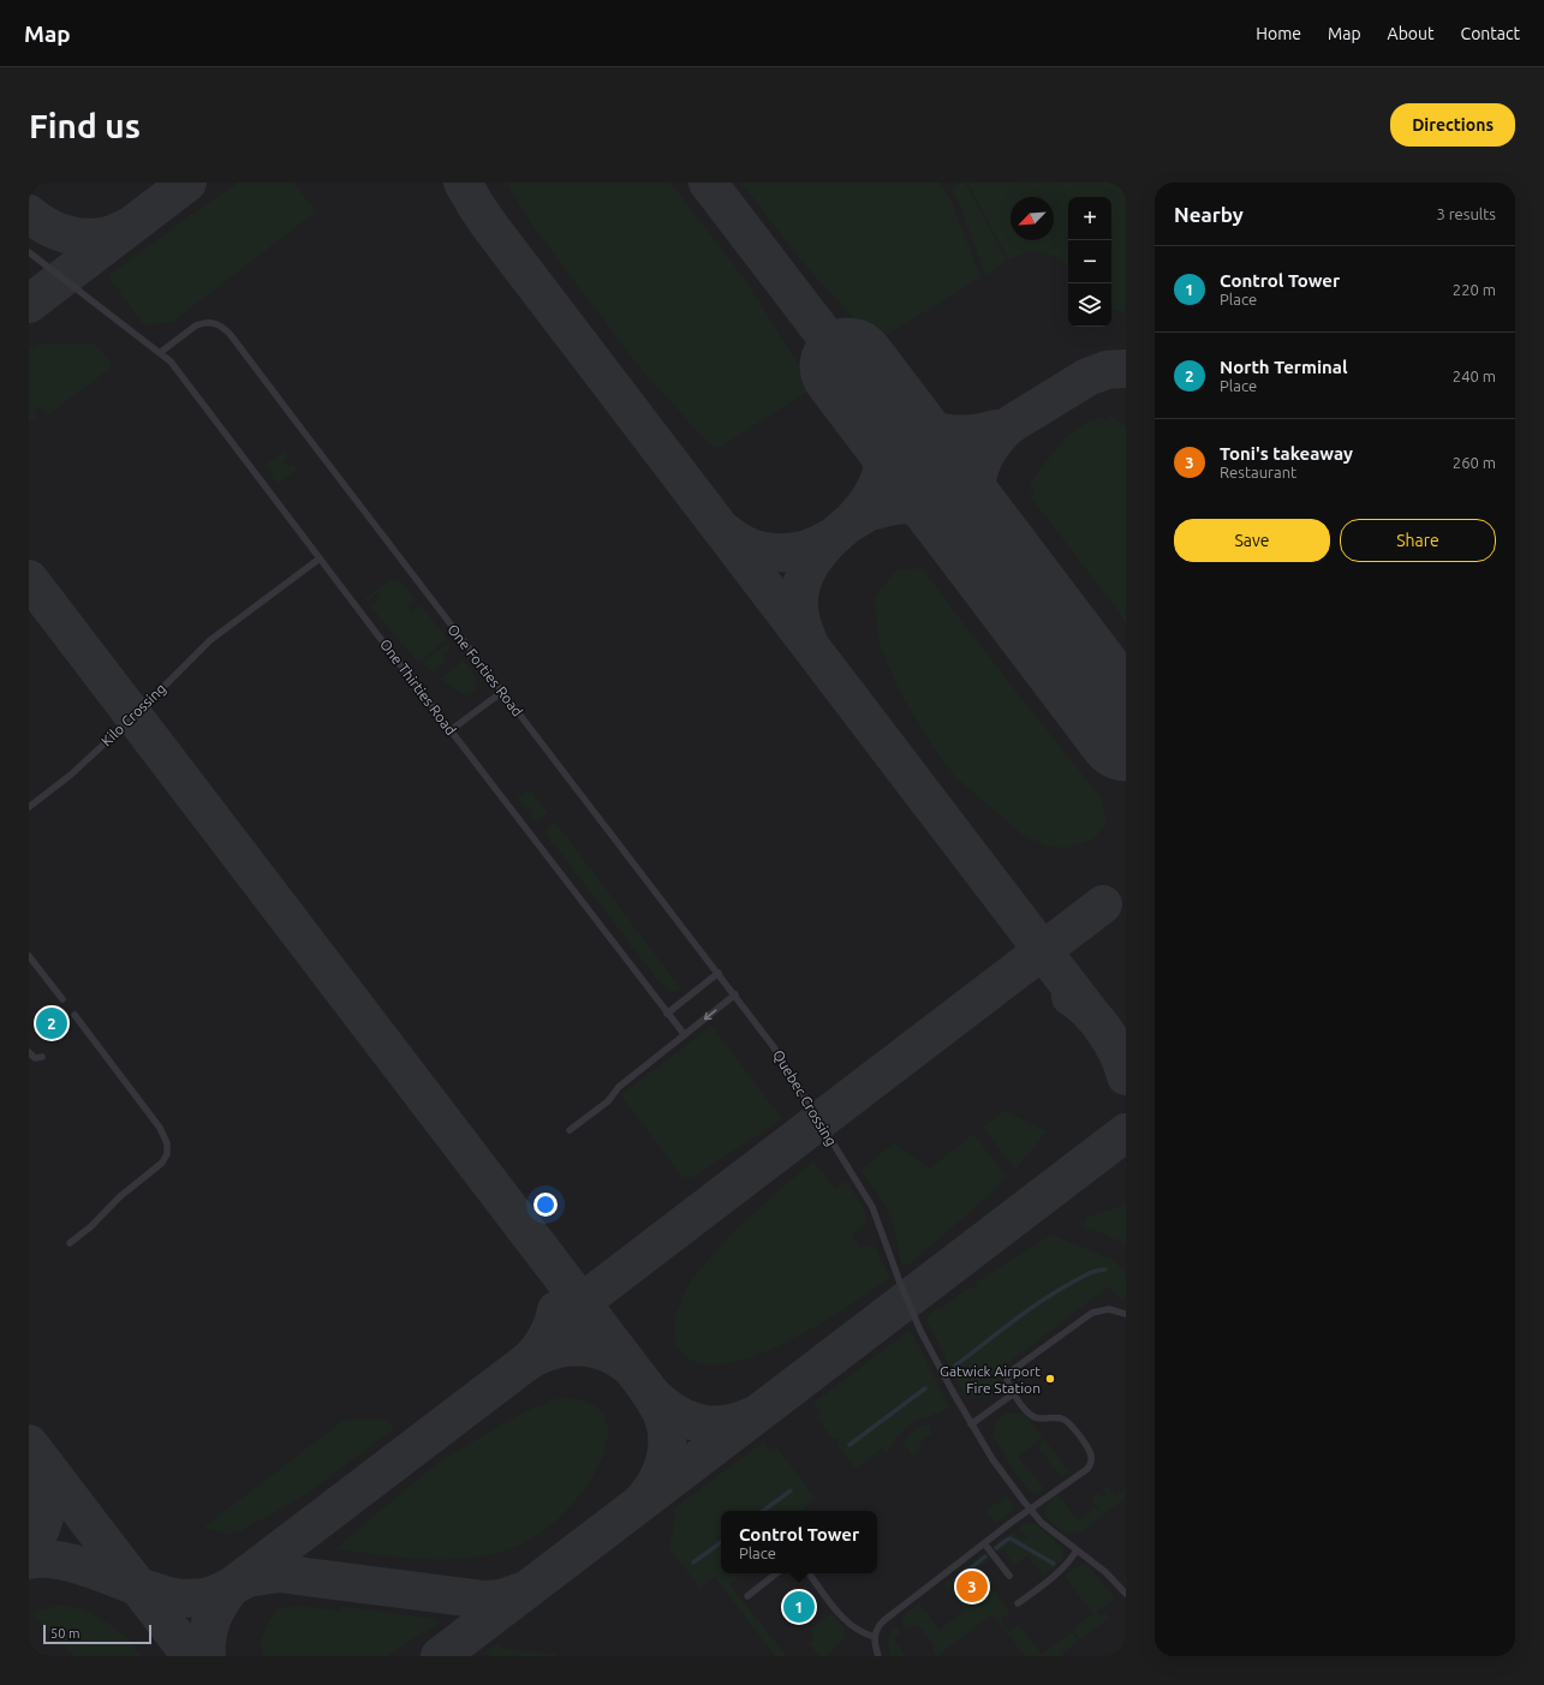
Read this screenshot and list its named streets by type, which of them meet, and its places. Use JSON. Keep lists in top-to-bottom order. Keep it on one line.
{"streets":{"lane":["One Forties Road","One Thirties Road","Kilo Crossing","Quebec Crossing"]},"crossings":[["One Forties Road","One Thirties Road"],["One Forties Road","Quebec Crossing"],["One Thirties Road","Kilo Crossing"]],"places":["Gatwick Airport Fire Station"],"scale_bar":"50 m","north":"bottom left","page":{"header":"Map","nav":["Home","Map","About","Contact"],"buttons":["Directions",["Save","Share"]],"title":"Find us","heading":["Nearby","3 results"],"map_buttons":["+","−"],"list":[{"mark":"1","name":"Control Tower","note":"Place","value":"220 m"},{"mark":"2","name":"North Terminal","note":"Place","value":"240 m"},{"mark":"3","name":"Toni's takeaway","note":"Restaurant","value":"260 m"}],"pins":["2","3","1"],"popup":["Control Tower","Place"],"scale":"50 m"}}
